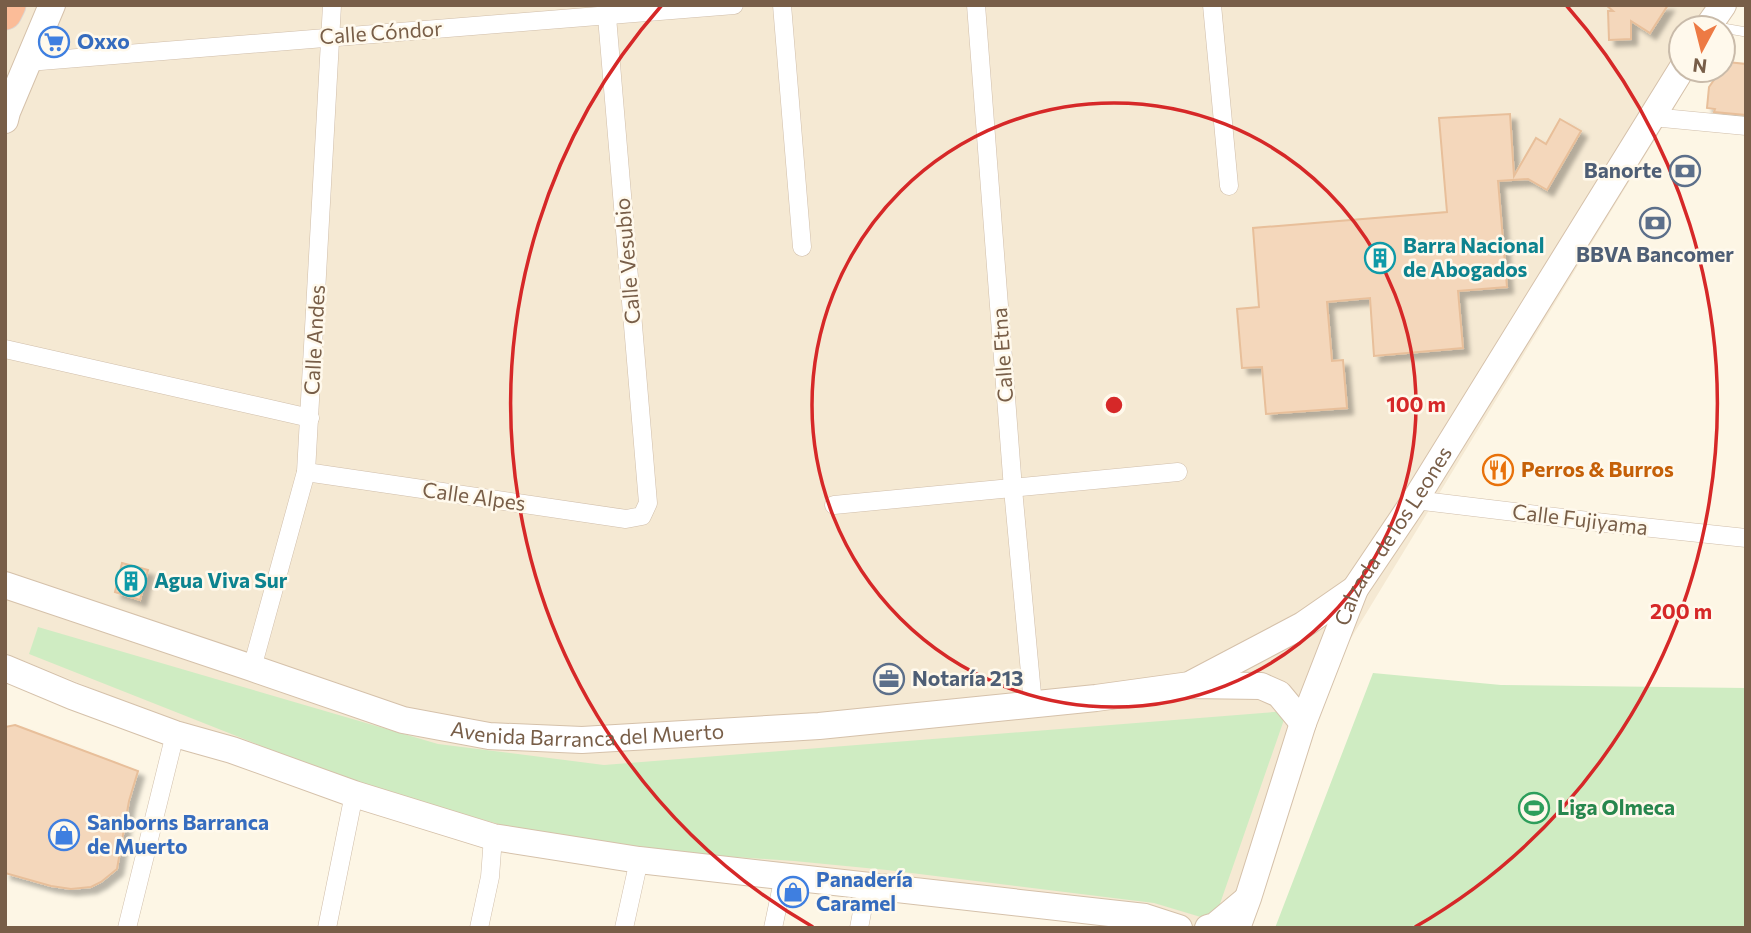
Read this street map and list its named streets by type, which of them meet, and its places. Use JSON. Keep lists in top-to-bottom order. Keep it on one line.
{"streets":{"main road":["Calzada de los Leones","Avenida Barranca del Muerto"],"street":["Calle Cóndor","Calle Vesubio","Calle Andes","Calle Etna","Calle Alpes","Calle Fujiyama"]},"crossings":[["Calle Cóndor","Calle Vesubio"],["Calle Cóndor","Calle Andes"],["Calle Vesubio","Calle Alpes"],["Calle Andes","Calle Alpes"],["Calle Andes","Avenida Barranca del Muerto"],["Calle Etna","Avenida Barranca del Muerto"],["Calle Fujiyama","Calzada de los Leones"],["Calzada de los Leones","Avenida Barranca del Muerto"]],"places":{"supermarket":["Oxxo"],"bank":["Banorte","BBVA Bancomer"],"building":["Barra Nacional de Abogados","Agua Viva Sur"],"restaurant":["Perros & Burros"],"office":["Notaría 213"],"sports":["Liga Olmeca"],"shop":["Sanborns Barranca de Muerto","Panadería Caramel"]},"north":"bottom","rings":["100 m","200 m"]}
